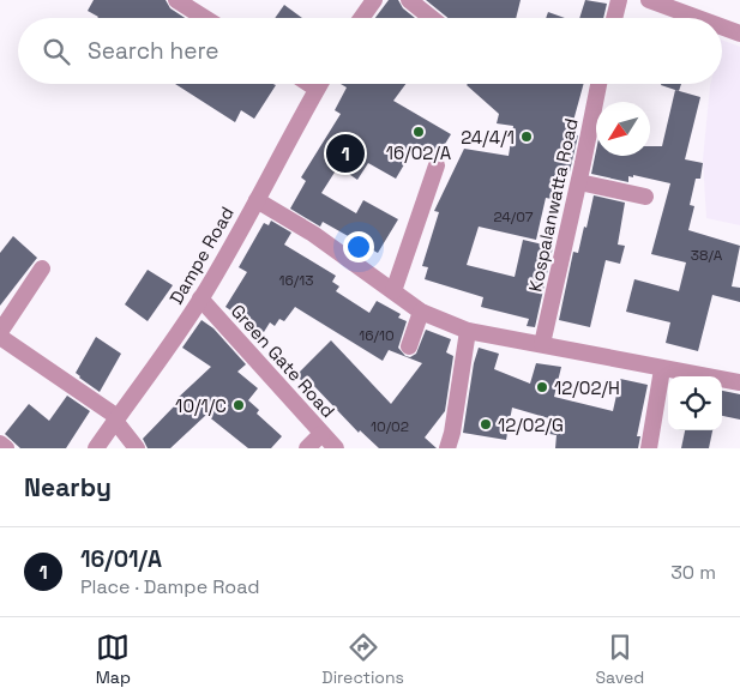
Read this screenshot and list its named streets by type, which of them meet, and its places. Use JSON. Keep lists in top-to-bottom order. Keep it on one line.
{"streets":{"street":["Kospalanwatta Road","Dampe Road","Green Gate Road"]},"crossings":[["Dampe Road","Green Gate Road"]],"places":["16/02/A","24/4/1","12/02/H","10/1/C","12/02/G"],"house_numbers":["24/07","38/A","16/13","16/10","10/02"],"north":"bottom left","page":{"search":"Search here","pins":"1","heading":"Nearby","list":[{"mark":"1","name":"16/01/A","note":"Place · Dampe Road","value":"30 m"}],"nav":["Map","Directions","Saved"]}}
